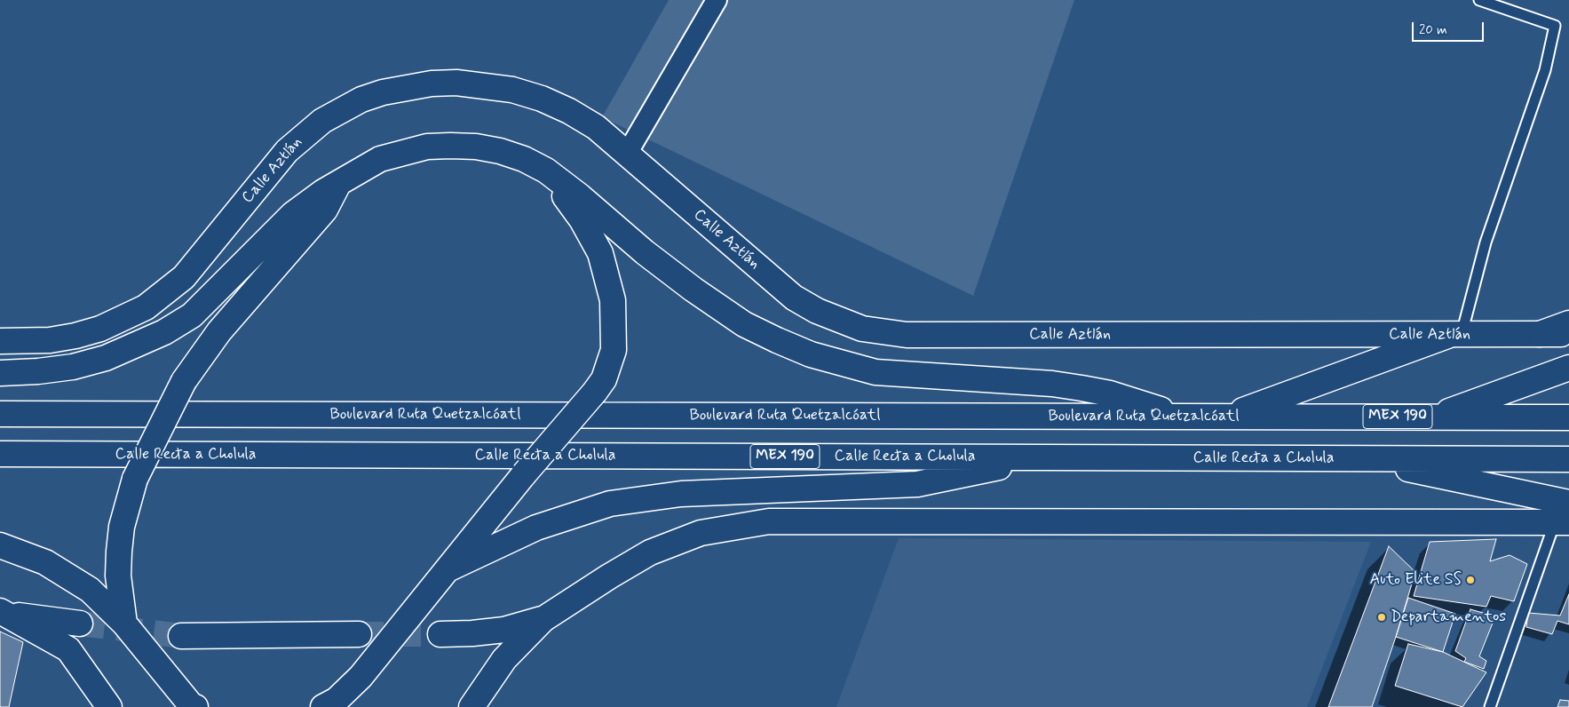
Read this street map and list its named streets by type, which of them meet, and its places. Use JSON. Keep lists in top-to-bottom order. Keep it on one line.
{"streets":{"main road":["Calle Aztlán","Boulevard Ruta Quetzalcóatl","MEX 190","Calle Recta a Cholula"]},"places":["Auto Elite SS","Departamentos"],"scale_bar":"20 m"}
